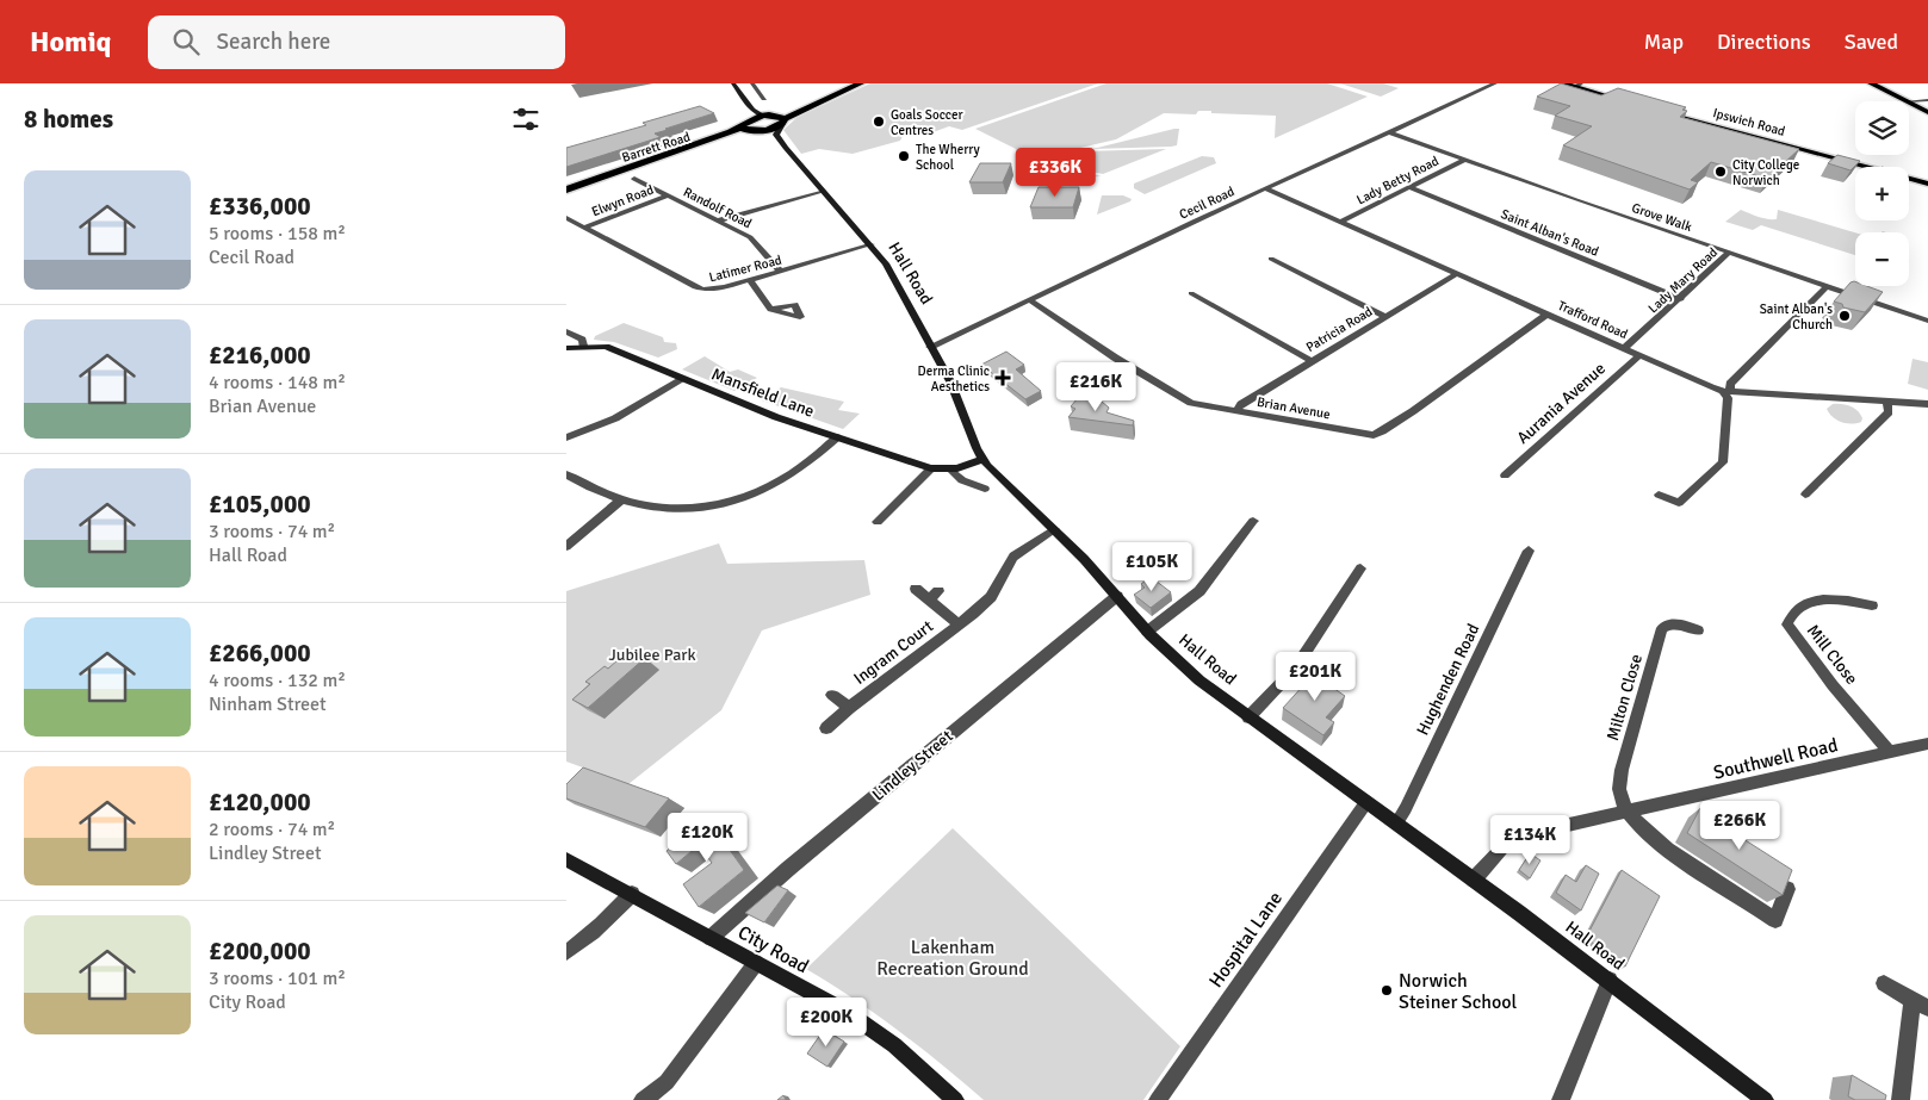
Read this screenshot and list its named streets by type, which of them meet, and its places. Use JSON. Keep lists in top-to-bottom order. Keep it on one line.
{"streets":{"highway":["Barrett Road","Hall Road"],"main road":["Ipswich Road"],"street":["Lady Betty Road","Elwyn Road","Cecil Road","Randolf Road","Grove Walk","Saint Alban's Road","Latimer Road","Lady Mary Road","Trafford Road","Patricia Road","Mansfield Lane","Aurania Avenue","Brian Avenue","Ingram Court","Mill Close","Hughenden Road","Milton Close","Southwell Road","Lindley Street","Hospital Lane","City Road"]},"crossings":[["Barrett Road","Hall Road"],["Lady Betty Road","Grove Walk"],["Lady Betty Road","Saint Alban's Road"],["Lady Betty Road","Trafford Road"],["Elwyn Road","Randolf Road"],["Elwyn Road","Latimer Road"],["Cecil Road","Grove Walk"],["Cecil Road","Hall Road"],["Cecil Road","Trafford Road"],["Cecil Road","Brian Avenue"],["Randolf Road","Latimer Road"],["Grove Walk","Lady Mary Road"],["Saint Alban's Road","Lady Mary Road"],["Latimer Road","Hall Road"],["Hall Road","Mansfield Lane"],["Hall Road","Ingram Court"],["Hall Road","Hughenden Road"],["Hall Road","Southwell Road"],["Hall Road","Lindley Street"],["Hall Road","Hospital Lane"],["Lady Mary Road","Trafford Road"],["Trafford Road","Patricia Road"],["Trafford Road","Aurania Avenue"],["Trafford Road","Brian Avenue"],["Patricia Road","Brian Avenue"],["Mill Close","Southwell Road"],["Milton Close","Southwell Road"],["Lindley Street","City Road"]],"parks":["Jubilee Park","Lakenham Recreation Ground"],"places":{"other":["Goals Soccer Centres","The Wherry School","City College Norwich","Saint Alban's Church","Norwich Steiner School"],"health":["Derma Clinic Aesthetics"]},"page":{"header":"Homiq","search":"Search here","nav":["Map","Directions","Saved"],"heading":"8 homes","map_buttons":["+","−"],"price":["£336K","£216K","£105K","£201K","£266K","£120K","£134K","£200K"],"list":[{"name":"£336,000","note":"5 rooms · 158 m² · Cecil Road"},{"name":"£216,000","note":"4 rooms · 148 m² · Brian Avenue"},{"name":"£105,000","note":"3 rooms · 74 m² · Hall Road"},{"name":"£266,000","note":"4 rooms · 132 m² · Ninham Street"},{"name":"£120,000","note":"2 rooms · 74 m² · Lindley Street"},{"name":"£200,000","note":"3 rooms · 101 m² · City Road"}]}}
